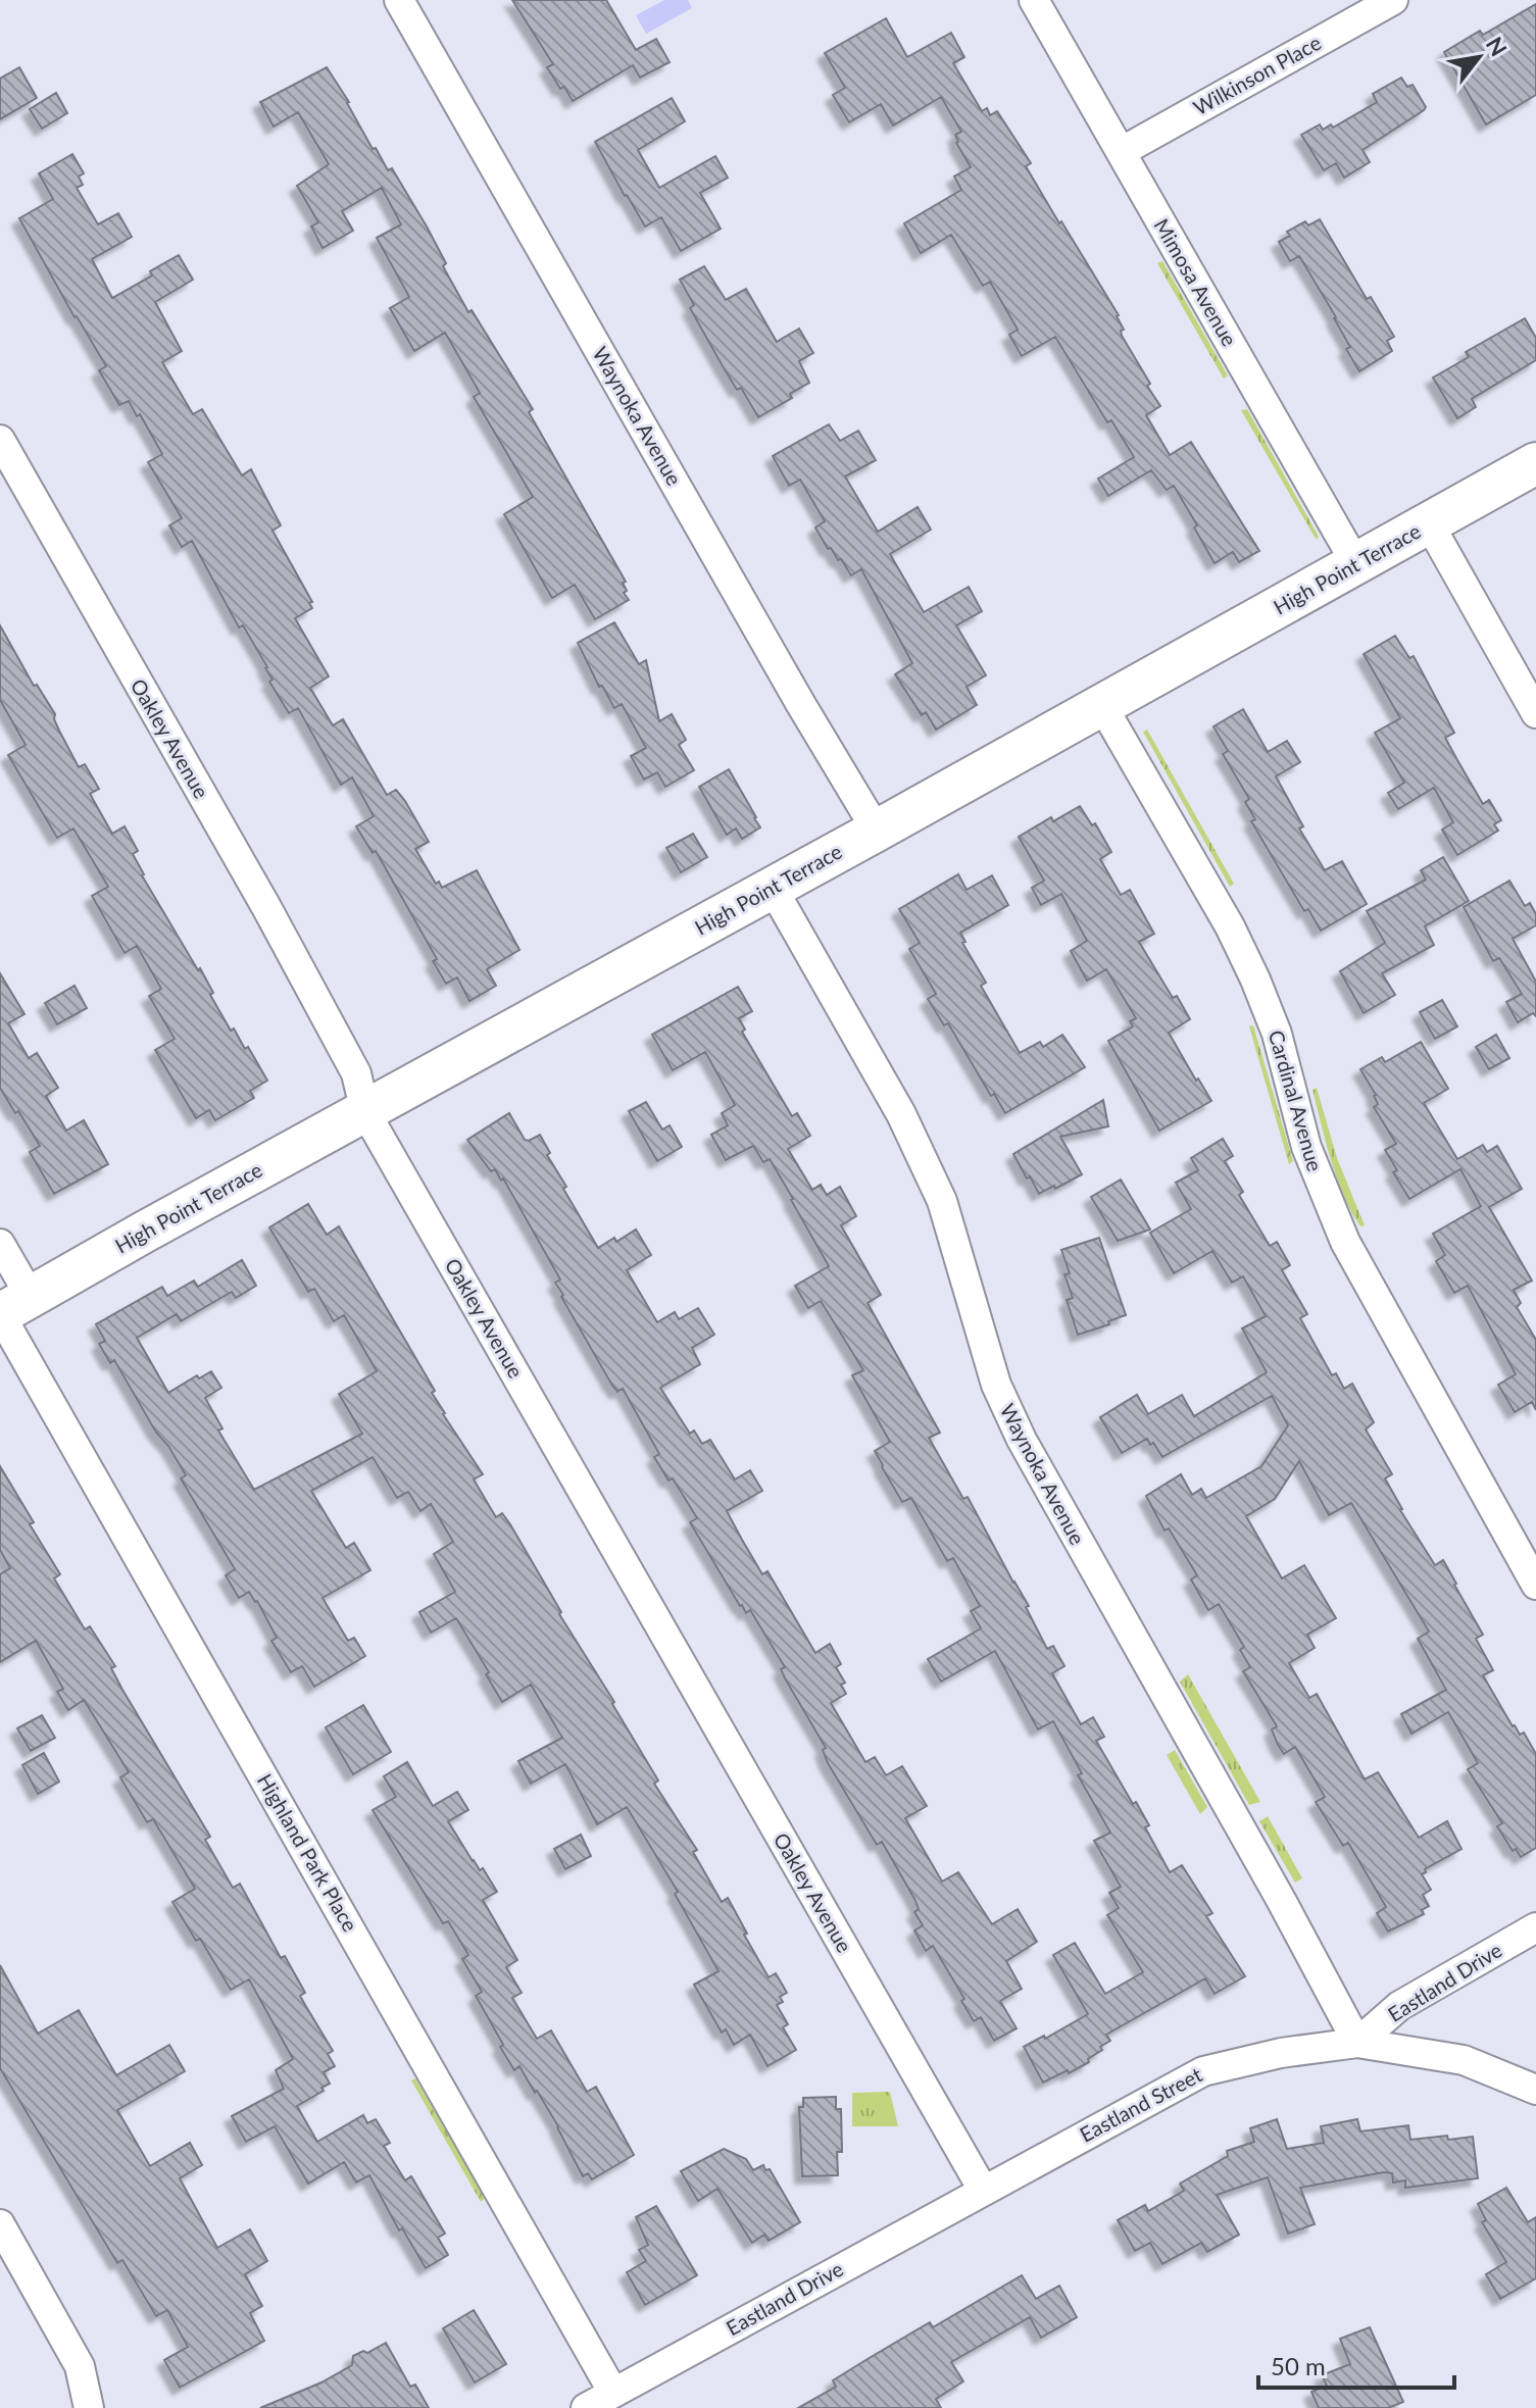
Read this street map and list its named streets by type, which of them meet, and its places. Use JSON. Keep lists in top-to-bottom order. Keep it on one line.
{"streets":{"street":["Wilkinson Place","Mimosa Avenue","Waynoka Avenue","High Point Terrace","Oakley Avenue","Cardinal Avenue","Highland Park Place","Eastland Drive","Eastland Street"]},"crossings":[["Wilkinson Place","Mimosa Avenue"],["Mimosa Avenue","High Point Terrace"],["Waynoka Avenue","High Point Terrace"],["Waynoka Avenue","Eastland Drive"],["Waynoka Avenue","Eastland Street"],["High Point Terrace","Oakley Avenue"],["High Point Terrace","Cardinal Avenue"],["High Point Terrace","Highland Park Place"],["Oakley Avenue","Eastland Drive"],["Oakley Avenue","Eastland Street"],["Highland Park Place","Eastland Drive"],["Eastland Drive","Eastland Street"]],"scale_bar":"50 m","north":"top right"}
